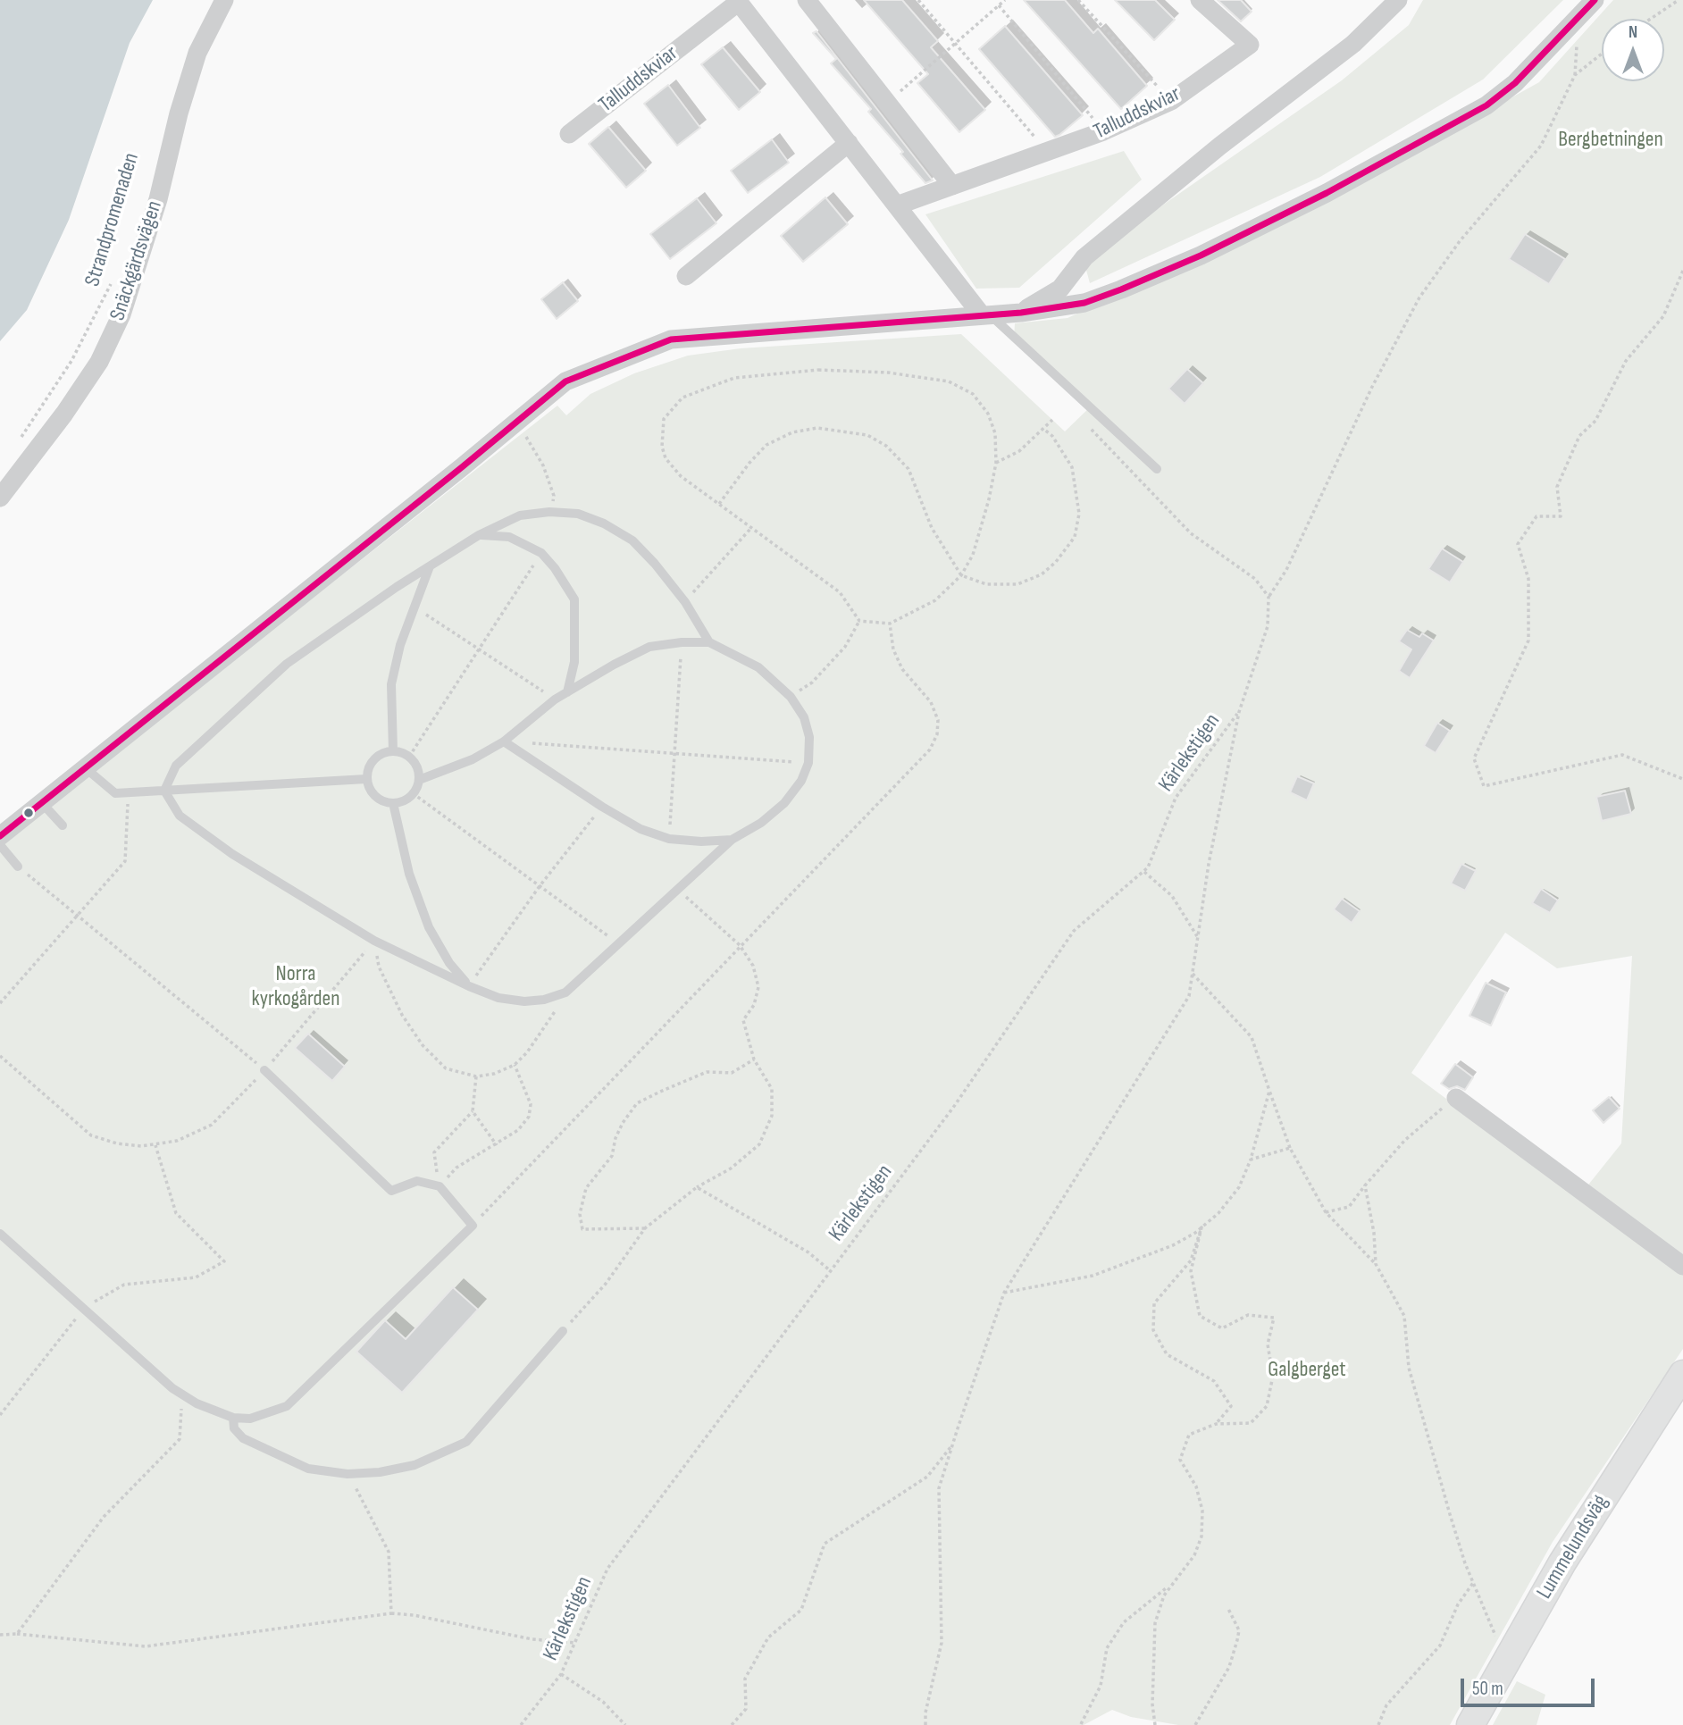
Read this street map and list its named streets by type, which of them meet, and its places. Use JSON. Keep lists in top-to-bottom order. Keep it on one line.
{"streets":{"main road":["Lummelundsväg"],"street":["Talluddskviar","Snäckgärdsvägen"],"path":["Strandpromenaden","Kärlekstigen"]},"parks":["Bergbetningen","Norra kyrkogården","Galgberget"],"scale_bar":"50 m","north":"top"}
